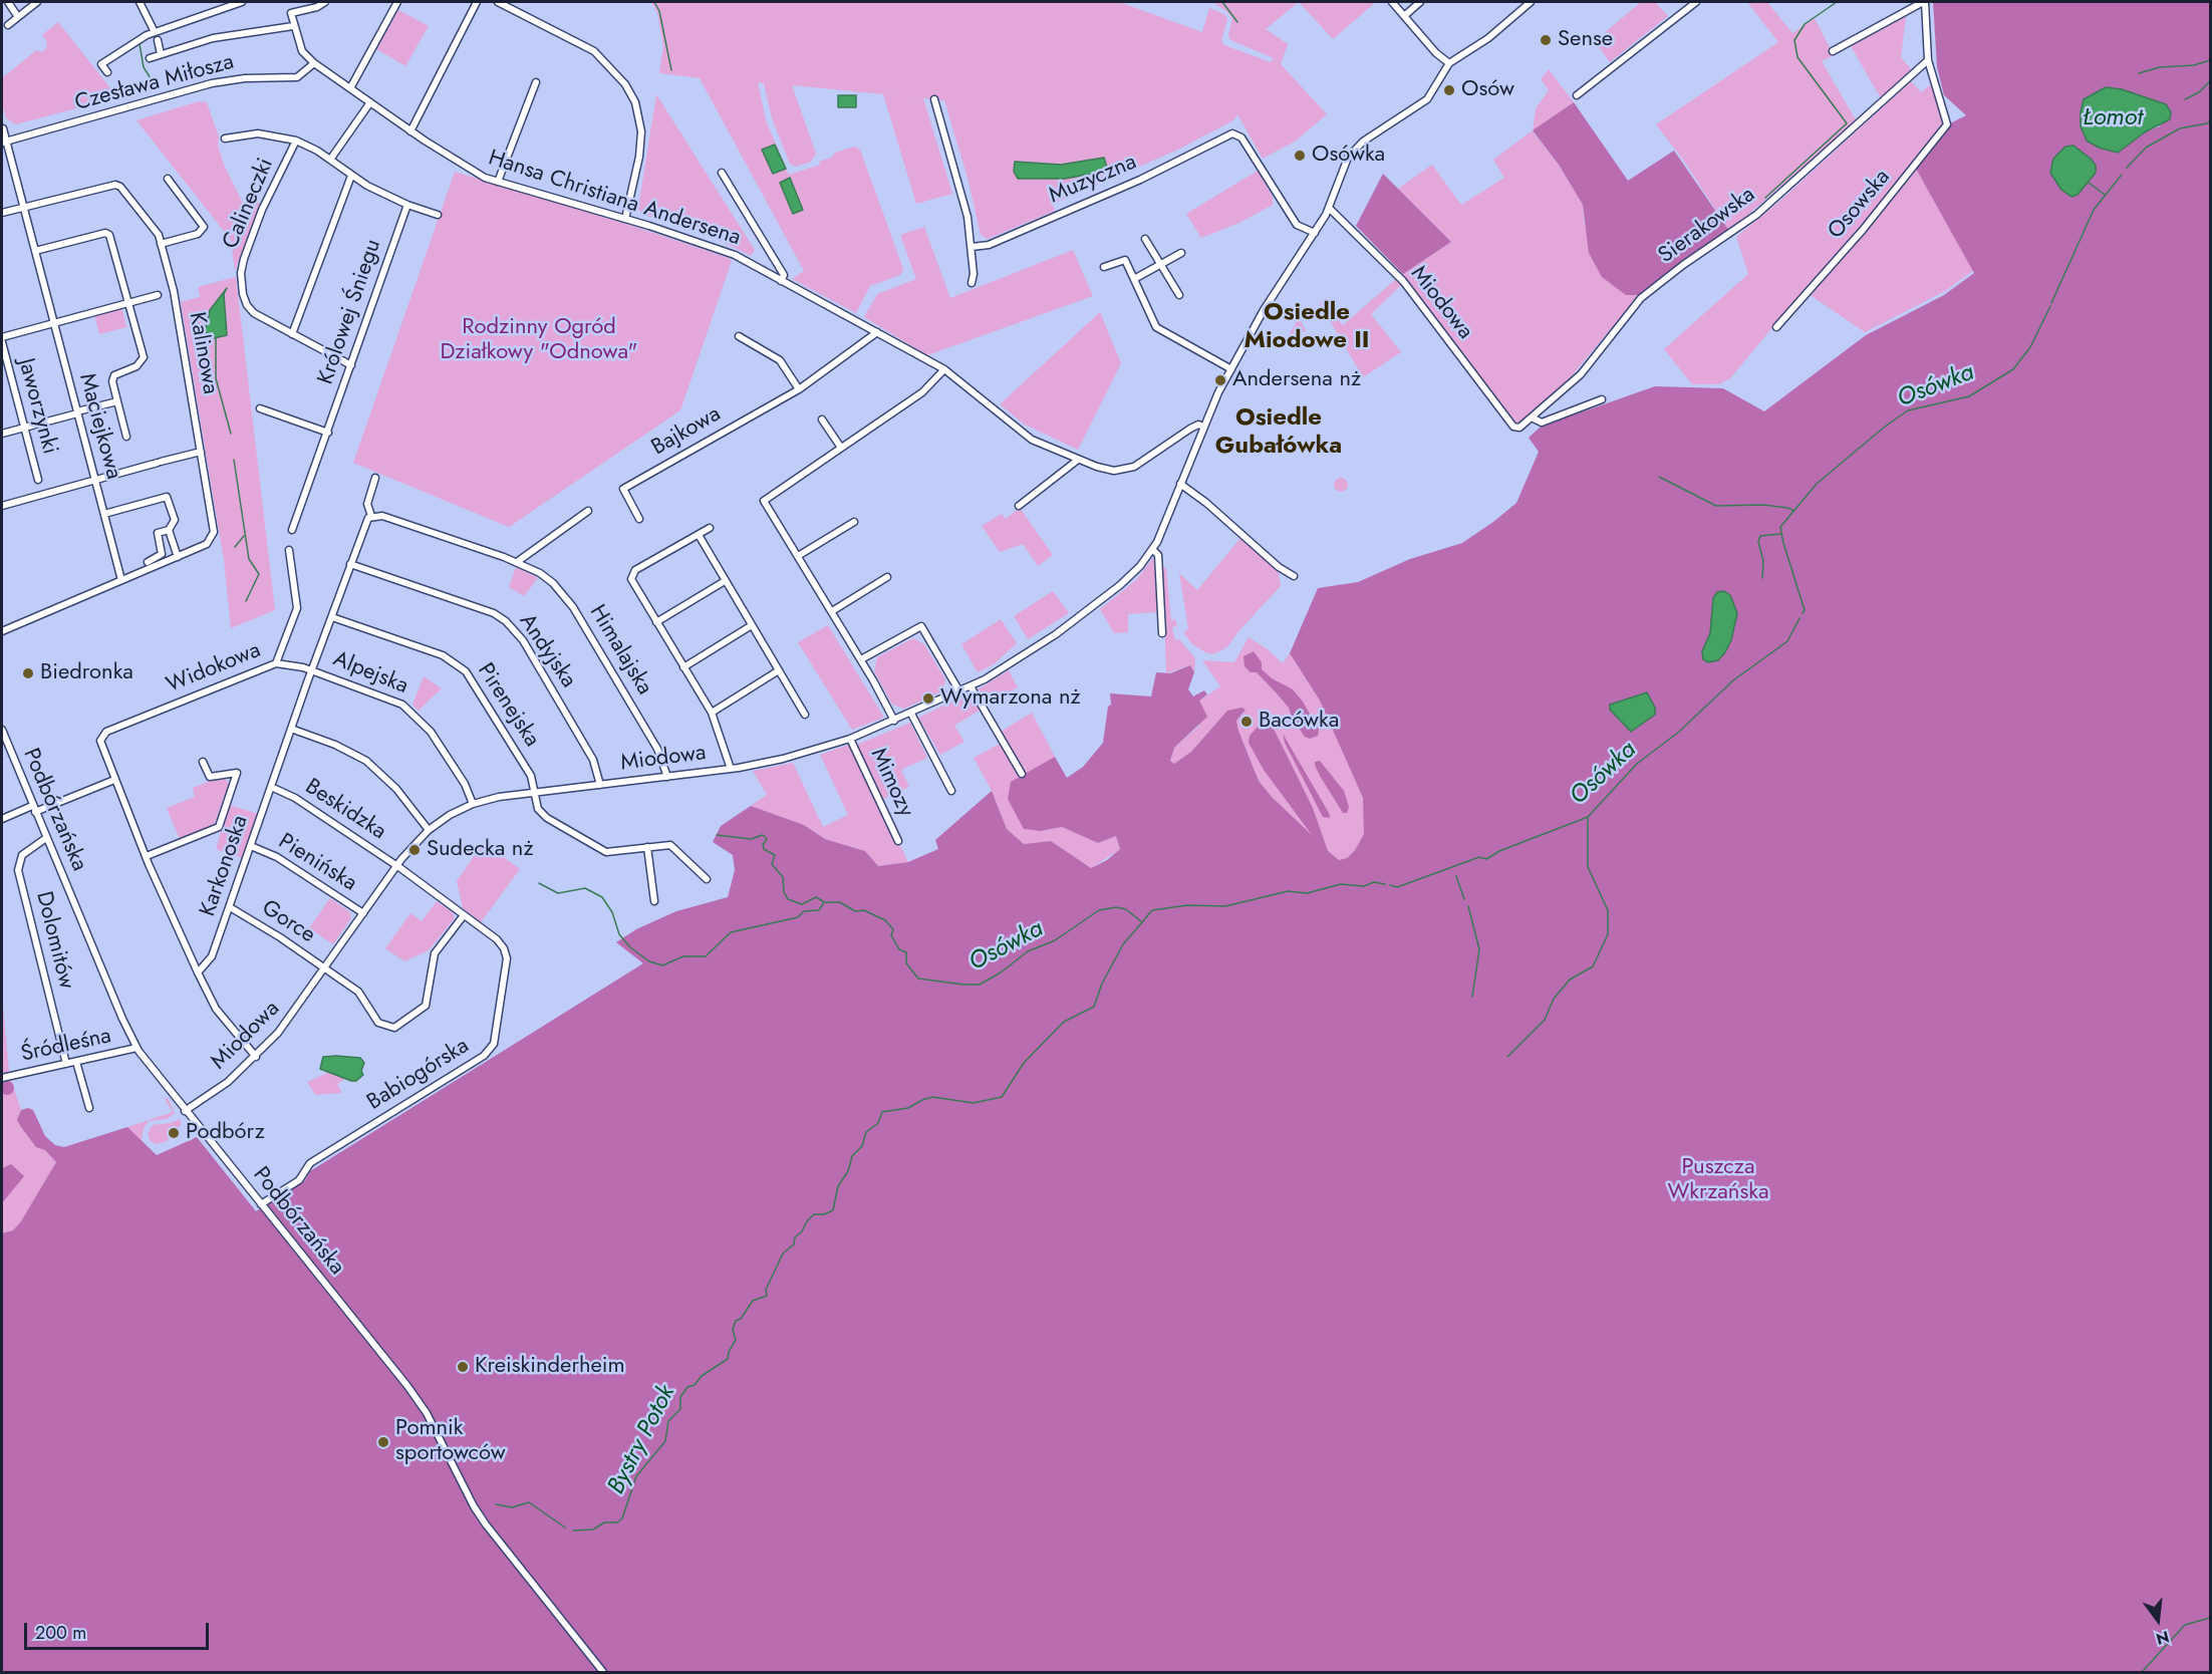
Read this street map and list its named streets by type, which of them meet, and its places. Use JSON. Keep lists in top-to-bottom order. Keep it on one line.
{"streets":{"street":["Czesława Miłosza","Muzyczna","Hansa Christiana Andersena","Calineczki","Osowska","Sierakowska","Miodowa","Królowej Śniegu","Kalinowa","Jaworzynki","Maciejkowa","Bajkowa","Himalajska","Andyjska","Widokowa","Alpejska","Pirenejska","Mimozy","Podbórzańska","Beskidzka","Pienińska","Karkonoska","Gorce","Dolomitów","Śródleśna","Babiogórska"]},"crossings":[["Czesława Miłosza","Hansa Christiana Andersena"],["Czesława Miłosza","Maciejkowa"],["Muzyczna","Miodowa"],["Hansa Christiana Andersena","Miodowa"],["Hansa Christiana Andersena","Bajkowa"],["Calineczki","Królowej Śniegu"],["Osowska","Sierakowska"],["Sierakowska","Miodowa"],["Miodowa","Himalajska"],["Miodowa","Andyjska"],["Miodowa","Alpejska"],["Miodowa","Pirenejska"],["Miodowa","Mimozy"],["Miodowa","Podbórzańska"],["Miodowa","Beskidzka"],["Miodowa","Pienińska"],["Miodowa","Gorce"],["Miodowa","Babiogórska"],["Kalinowa","Maciejkowa"],["Jaworzynki","Maciejkowa"],["Widokowa","Alpejska"],["Widokowa","Karkonoska"],["Alpejska","Karkonoska"],["Podbórzańska","Dolomitów"],["Podbórzańska","Śródleśna"],["Podbórzańska","Babiogórska"],["Beskidzka","Karkonoska"],["Beskidzka","Babiogórska"],["Pienińska","Karkonoska"],["Karkonoska","Gorce"],["Gorce","Babiogórska"],["Dolomitów","Śródleśna"]],"districts":["Osiedle Miodowe II","Osiedle Gubałówka"],"water":["Łomot","Osówka","Bystry Potok"],"parks":["Rodzinny Ogród Działkowy \"Odnowa\"","Puszcza Wkrzańska"],"places":["Sense","Osów","Osówka","Andersena nż","Biedronka","Wymarzona nż","Bacówka","Sudecka nż","Podbórz","Kreiskinderheim","Pomnik sportowców"],"scale_bar":"200 m","north":"bottom"}
